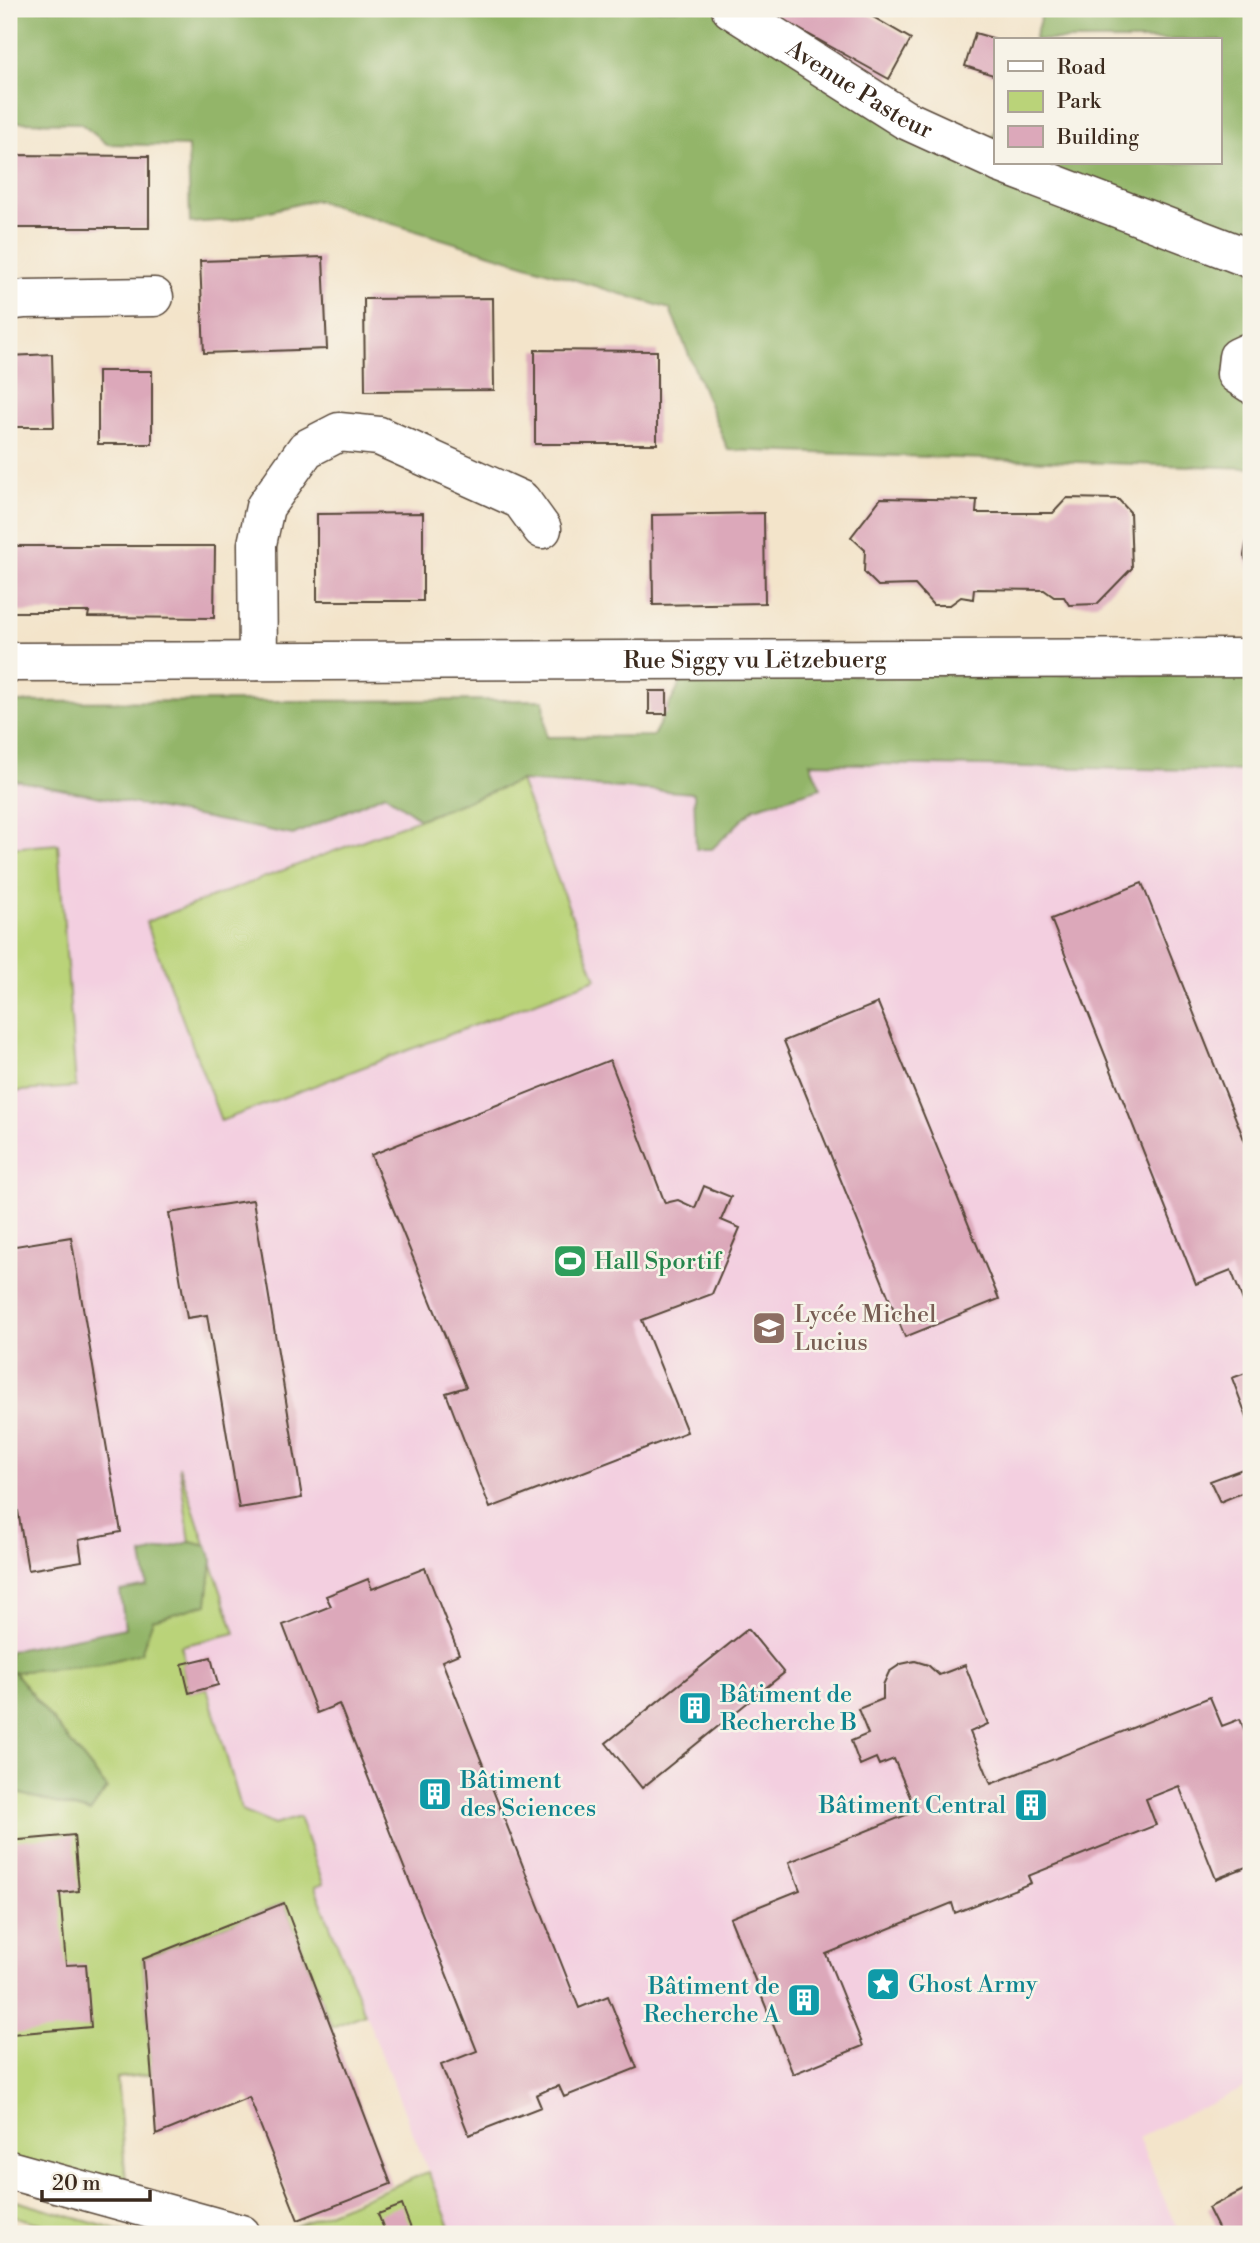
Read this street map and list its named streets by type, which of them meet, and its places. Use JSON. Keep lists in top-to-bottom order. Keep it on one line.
{"streets":{"street":["Avenue Pasteur","Rue Siggy vu Lëtzebuerg"]},"places":{"sports":["Hall Sportif"],"school or university":["Lycée Michel Lucius"],"building":["Bâtiment de Recherche B","Bâtiment des Sciences","Bâtiment Central","Bâtiment de Recherche A"],"place":["Ghost Army"]},"legend":["Road","Park","Building"],"scale_bar":"20 m"}
